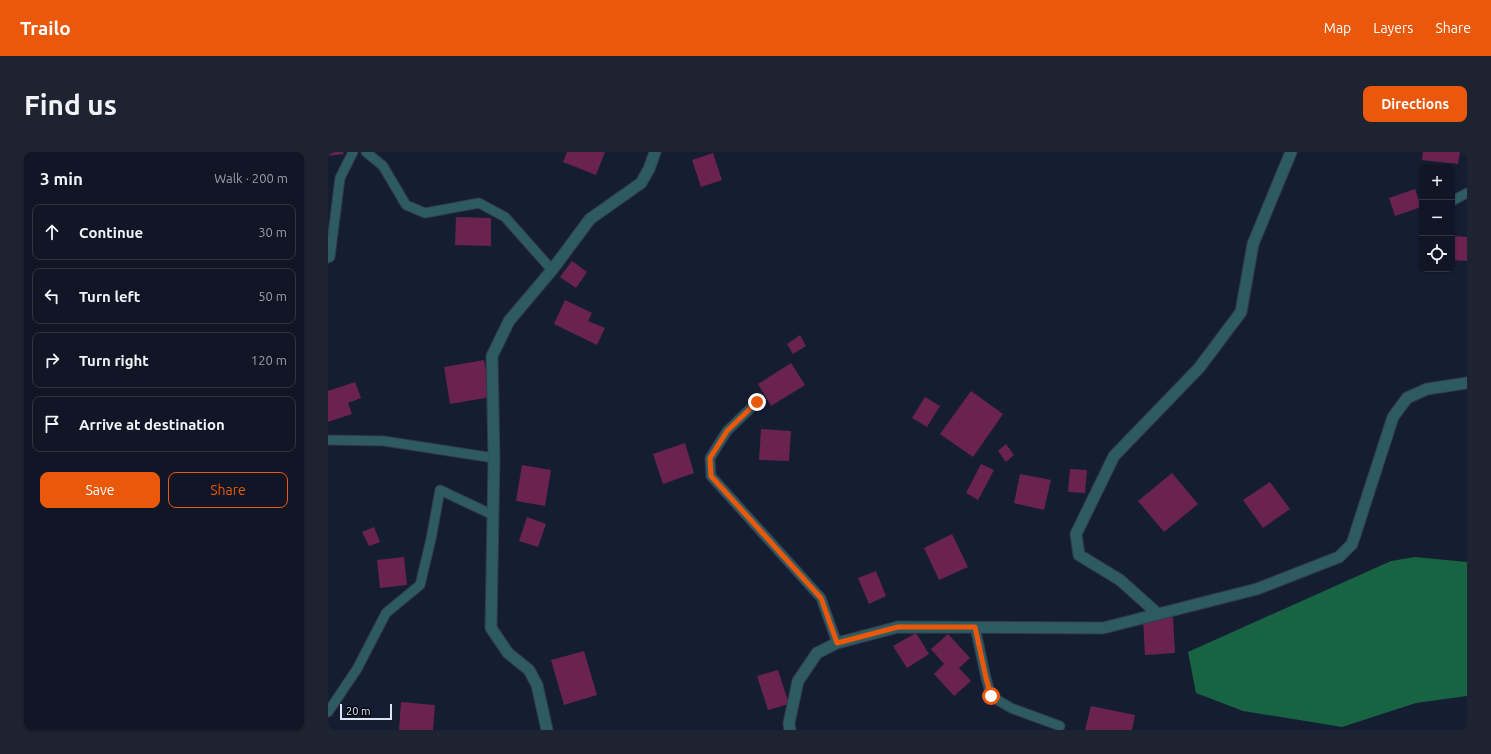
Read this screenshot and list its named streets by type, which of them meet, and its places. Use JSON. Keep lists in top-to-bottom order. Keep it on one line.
{"scale_bar":"20 m","page":{"header":"Trailo","nav":["Map","Layers","Share"],"buttons":["Directions",["Save","Share"]],"title":"Find us","heading":["3 min","Walk · 200 m"],"map_buttons":["+","−"],"list":[["Continue","30 m"],["Turn left","50 m"],["Turn right","120 m"],"Arrive at destination"],"scale":"20 m"}}
